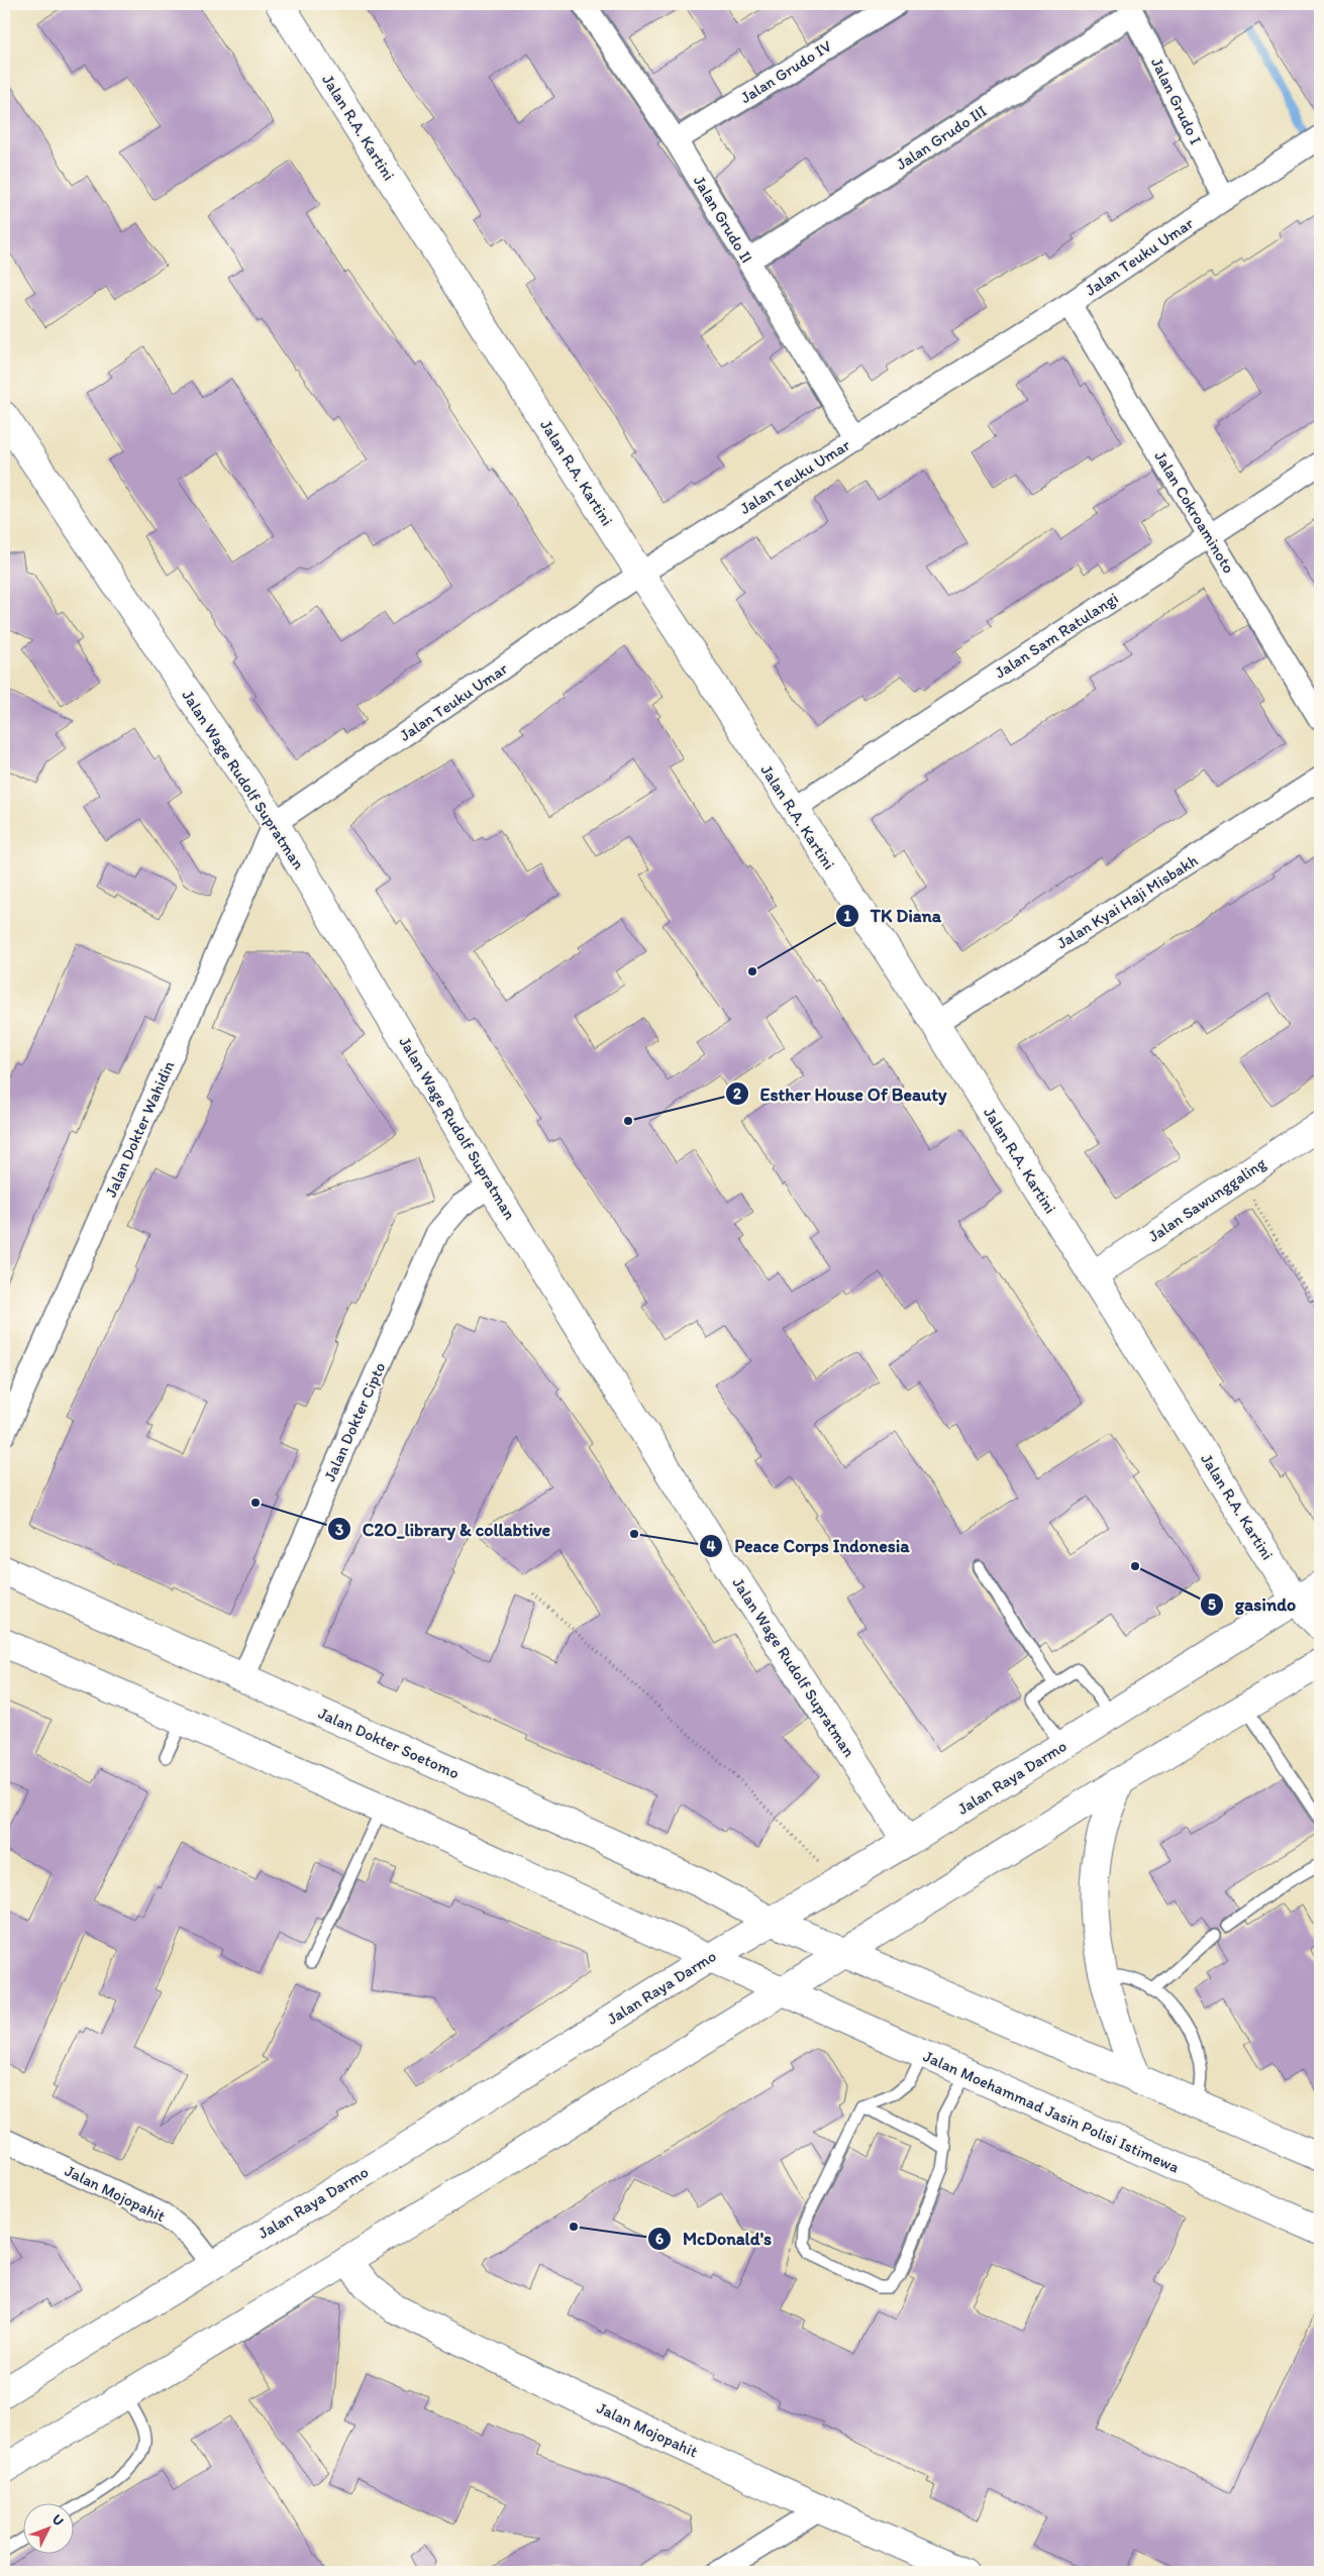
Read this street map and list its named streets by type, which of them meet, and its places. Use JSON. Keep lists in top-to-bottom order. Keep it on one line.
{"streets":{"main road":["Jalan R.A. Kartini","Jalan Wage Rudolf Supratman","Jalan Sawunggaling","Jalan Dokter Soetomo","Jalan Raya Darmo","Jalan Moehammad Jasin Polisi Istimewa","Jalan Mojopahit"],"street":["Jalan Grudo IV","Jalan Grudo I","Jalan Grudo III","Jalan Grudo II","Jalan Teuku Umar","Jalan Cokroaminoto","Jalan Sam Ratulangi","Jalan Kyai Haji Misbakh","Jalan Dokter Wahidin","Jalan Dokter Cipto"]},"crossings":[["Jalan Grudo IV","Jalan Grudo II"],["Jalan Grudo I","Jalan Grudo III"],["Jalan Grudo I","Jalan Teuku Umar"],["Jalan R.A. Kartini","Jalan Teuku Umar"],["Jalan R.A. Kartini","Jalan Sam Ratulangi"],["Jalan R.A. Kartini","Jalan Kyai Haji Misbakh"],["Jalan R.A. Kartini","Jalan Sawunggaling"],["Jalan R.A. Kartini","Jalan Raya Darmo"],["Jalan Grudo III","Jalan Grudo II"],["Jalan Grudo II","Jalan Teuku Umar"],["Jalan Teuku Umar","Jalan Cokroaminoto"],["Jalan Teuku Umar","Jalan Wage Rudolf Supratman"],["Jalan Teuku Umar","Jalan Dokter Wahidin"],["Jalan Cokroaminoto","Jalan Sam Ratulangi"],["Jalan Wage Rudolf Supratman","Jalan Dokter Wahidin"],["Jalan Wage Rudolf Supratman","Jalan Dokter Cipto"],["Jalan Wage Rudolf Supratman","Jalan Raya Darmo"],["Jalan Dokter Cipto","Jalan Dokter Soetomo"],["Jalan Dokter Soetomo","Jalan Raya Darmo"],["Jalan Raya Darmo","Jalan Moehammad Jasin Polisi Istimewa"],["Jalan Raya Darmo","Jalan Mojopahit"]],"places":["TK Diana","Esther House Of Beauty","C2O_library & collabtive","Peace Corps Indonesia","gasindo","McDonald's"],"north":"top right"}
